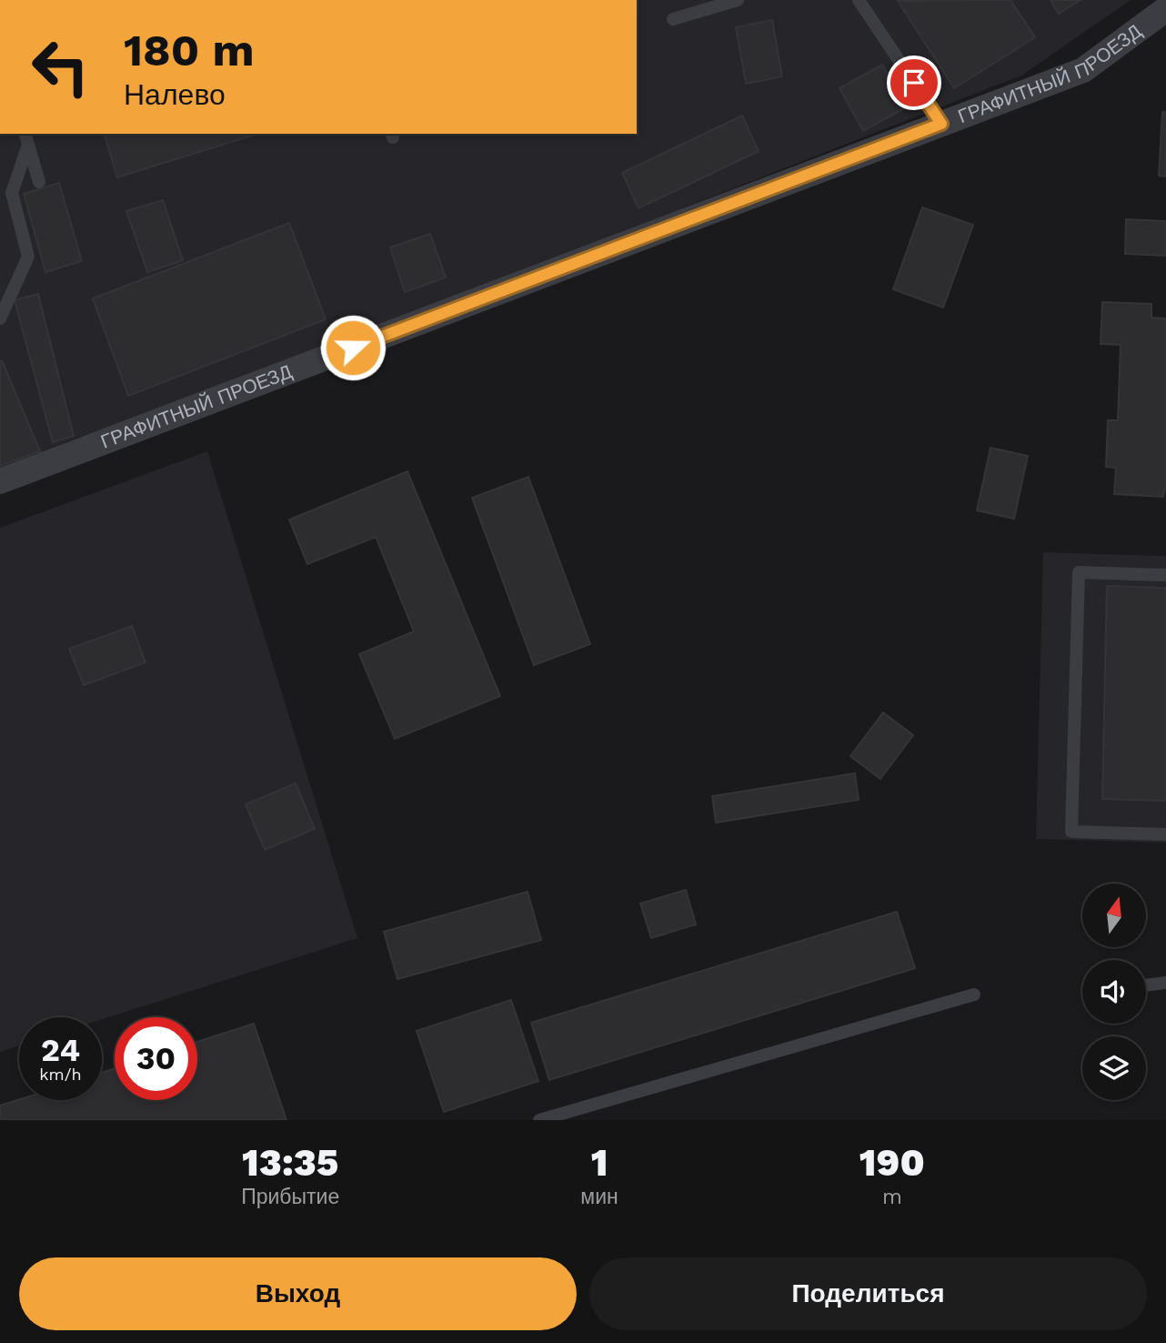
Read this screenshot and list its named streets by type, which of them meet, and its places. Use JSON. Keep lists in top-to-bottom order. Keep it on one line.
{"streets":{"street":["ГРАФИТНЫЙ ПРОЕЗД"]},"north":"top","page":{"turn":["180 m","Налево"],"speed":"24 km/h","limit":"30","eta":["13:35","Прибытие","1","мин","190","m"],"buttons":["Выход","Поделиться"]}}
